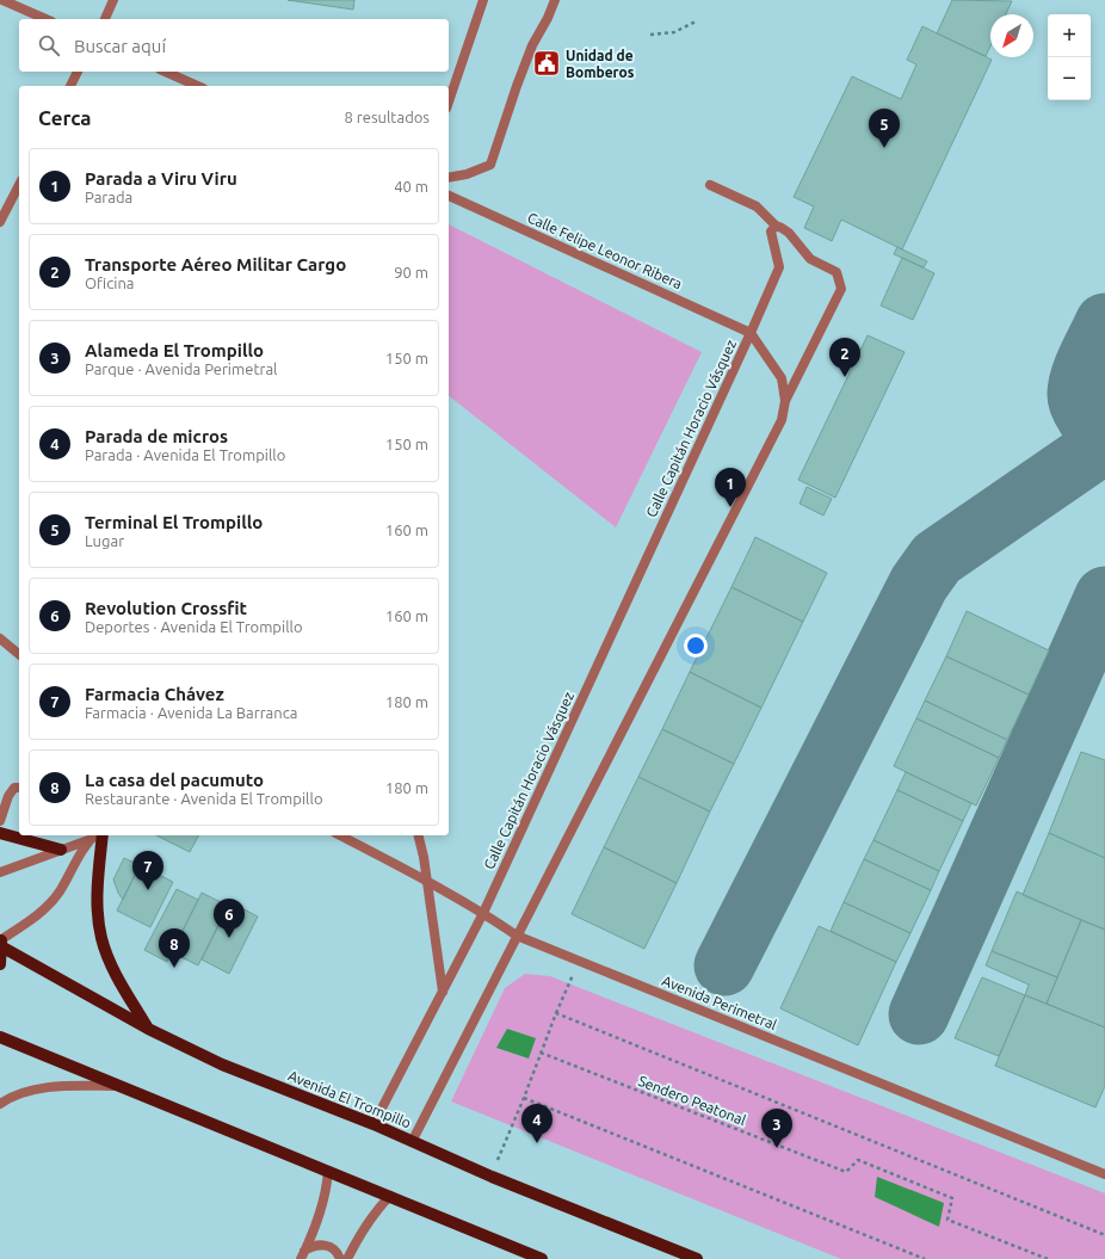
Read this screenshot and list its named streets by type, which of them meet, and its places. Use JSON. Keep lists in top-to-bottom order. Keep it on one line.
{"streets":{"main road":["Avenida El Trompillo"],"street":["Calle Felipe Leonor Ribera","Calle Capitán Horacio Vásquez","Avenida Perimetral"],"path":["Sendero Peatonal"]},"crossings":[["Calle Felipe Leonor Ribera","Calle Capitán Horacio Vásquez"],["Calle Capitán Horacio Vásquez","Avenida Perimetral"],["Calle Capitán Horacio Vásquez","Avenida El Trompillo"]],"places":{"public building":["Unidad de Bomberos"]},"north":"bottom left","page":{"map_buttons":["+","−"],"search":"Buscar aquí","heading":["Cerca","8 resultados"],"pins":["5","2","1","7","6","8","4","3"],"list":[{"mark":"1","name":"Parada a Viru Viru","note":"Parada","value":"40 m"},{"mark":"2","name":"Transporte Aéreo Militar Cargo","note":"Oficina","value":"90 m"},{"mark":"3","name":"Alameda El Trompillo","note":"Parque · Avenida Perimetral","value":"150 m"},{"mark":"4","name":"Parada de micros","note":"Parada · Avenida El Trompillo","value":"150 m"},{"mark":"5","name":"Terminal El Trompillo","note":"Lugar","value":"160 m"},{"mark":"6","name":"Revolution Crossfit","note":"Deportes · Avenida El Trompillo","value":"160 m"},{"mark":"7","name":"Farmacia Chávez","note":"Farmacia · Avenida La Barranca","value":"180 m"},{"mark":"8","name":"La casa del pacumuto","note":"Restaurante · Avenida El Trompillo","value":"180 m"}]}}
